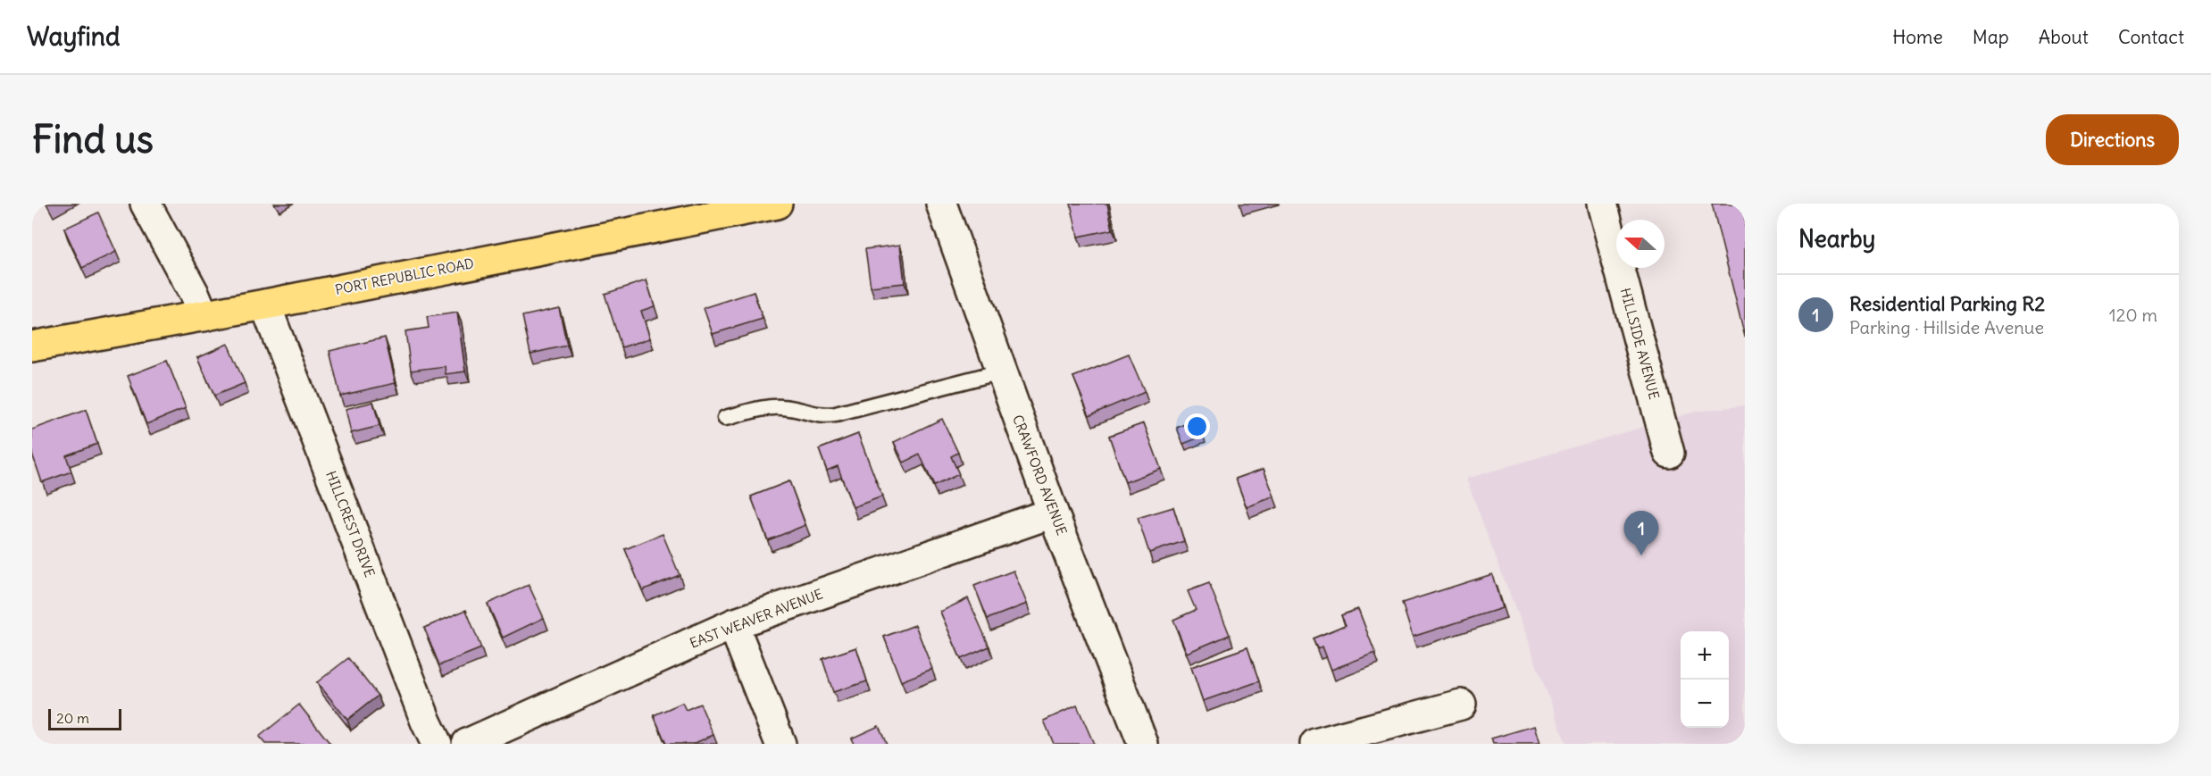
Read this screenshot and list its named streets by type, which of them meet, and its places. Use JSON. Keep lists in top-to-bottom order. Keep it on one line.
{"streets":{"main road":["PORT REPUBLIC ROAD"],"street":["HILLSIDE AVENUE","CRAWFORD AVENUE","HILLCREST DRIVE","EAST WEAVER AVENUE"]},"crossings":[["PORT REPUBLIC ROAD","HILLCREST DRIVE"],["CRAWFORD AVENUE","EAST WEAVER AVENUE"]],"scale_bar":"20 m","north":"left","page":{"header":"Wayfind","nav":["Home","Map","About","Contact"],"buttons":"Directions","title":"Find us","heading":"Nearby","list":[{"mark":"1","name":"Residential Parking R2","note":"Parking · Hillside Avenue","value":"120 m"}],"pins":"1","map_buttons":["+","−"],"scale":"20 m"}}
